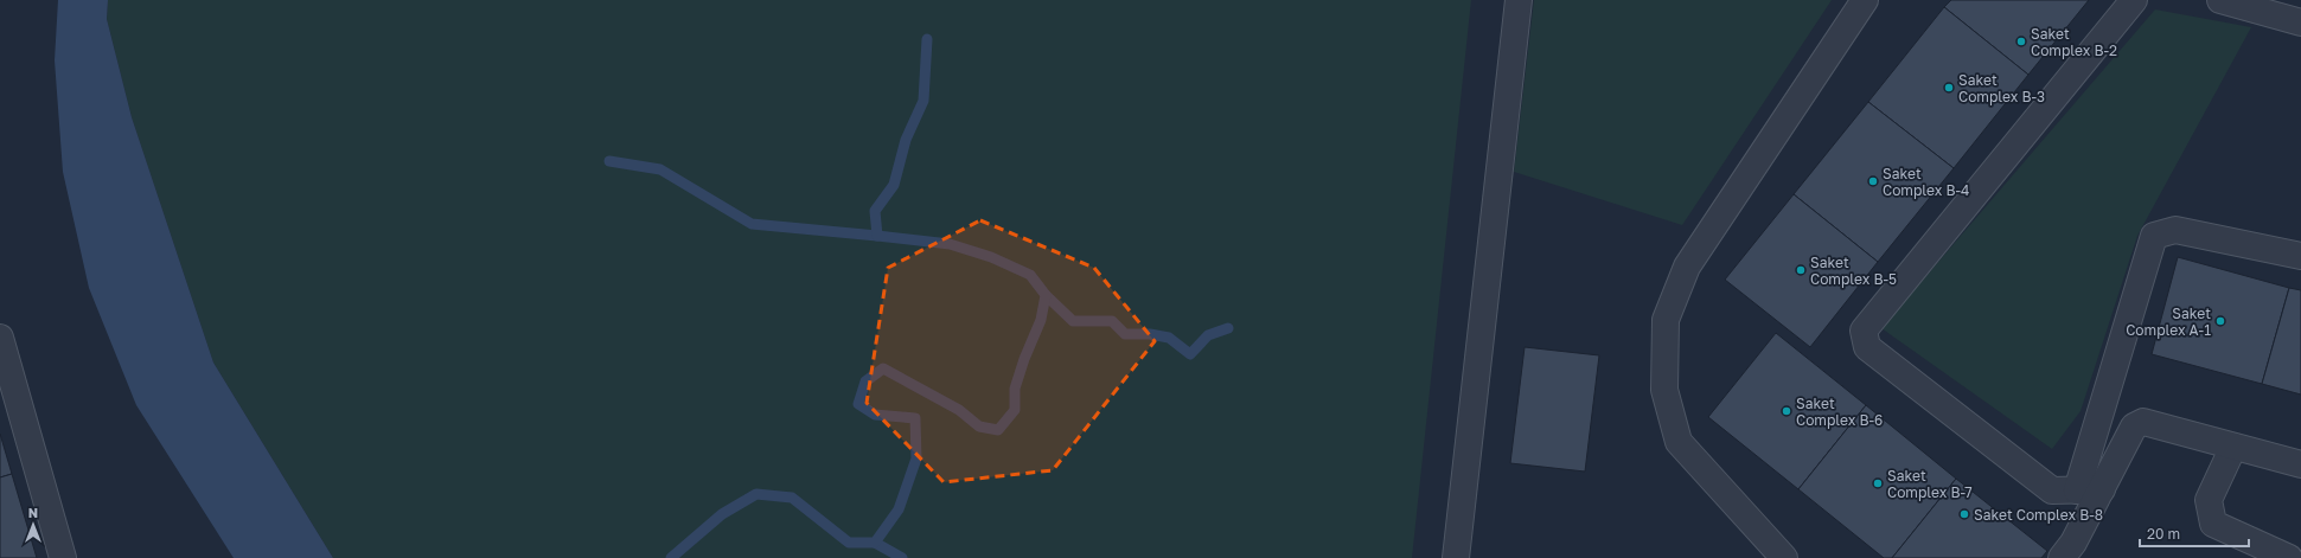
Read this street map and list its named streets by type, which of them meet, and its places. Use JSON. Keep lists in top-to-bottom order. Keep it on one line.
{"places":["Saket Complex B-2","Saket Complex B-3","Saket Complex B-4","Saket Complex B-5","Saket Complex A-1","Saket Complex B-6","Saket Complex B-7","Saket Complex B-8"],"scale_bar":"20 m","north":"top"}
